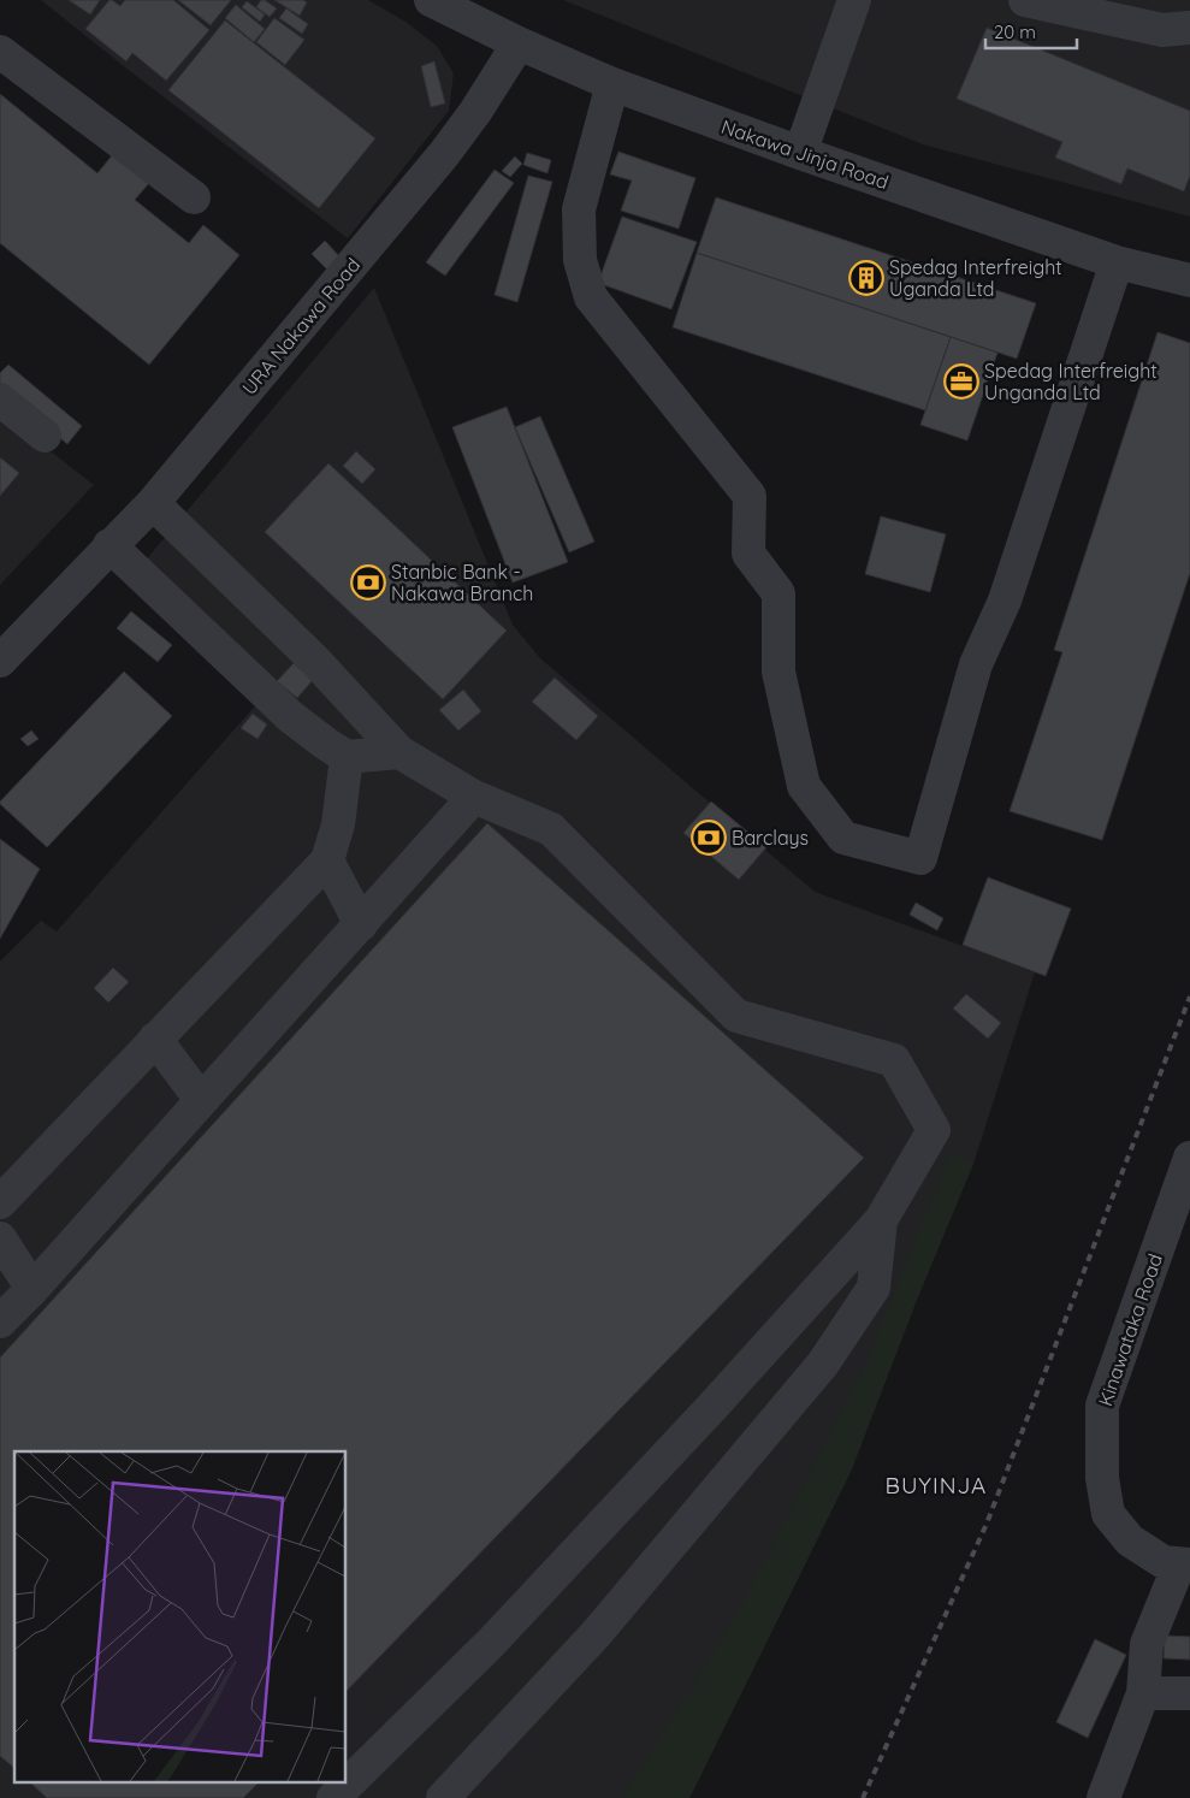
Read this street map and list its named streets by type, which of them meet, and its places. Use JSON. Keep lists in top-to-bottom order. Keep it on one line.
{"streets":{"street":["Nakawa Jinja Road","URA Nakawa Road","Kinawataka Road"]},"crossings":[["Nakawa Jinja Road","URA Nakawa Road"]],"districts":["BUYINJA"],"places":{"building":["Spedag Interfreight Uganda Ltd"],"office":["Spedag Interfreight Unganda Ltd"],"bank":["Stanbic Bank - Nakawa Branch","Barclays"]},"scale_bar":"20 m"}
